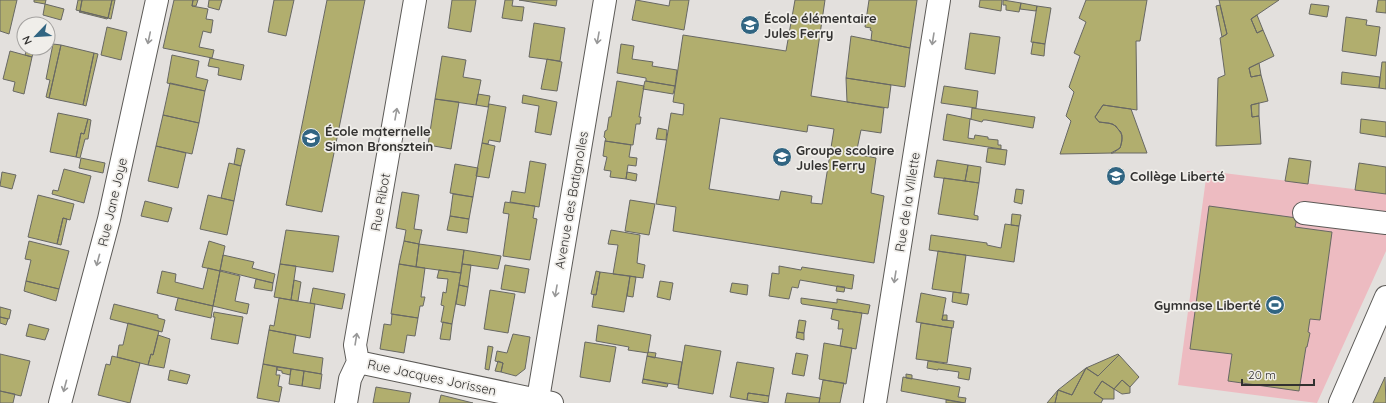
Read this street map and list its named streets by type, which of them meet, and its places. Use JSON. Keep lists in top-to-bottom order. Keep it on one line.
{"streets":{"street":["Avenue des Batignolles","Rue Jane Joye","Rue Ribot","Rue de la Villette","Rue Jacques Jorissen"]},"crossings":[["Avenue des Batignolles","Rue Jacques Jorissen"],["Rue Ribot","Rue Jacques Jorissen"]],"one_way":["Avenue des Batignolles","Rue Jane Joye","Rue Ribot","Rue de la Villette"],"places":{"school or university":["École élémentaire Jules Ferry","École maternelle Simon Bronsztein","Groupe scolaire Jules Ferry","Collège Liberté"],"sports":["Gymnase Liberté"]},"scale_bar":"20 m","north":"bottom left"}
